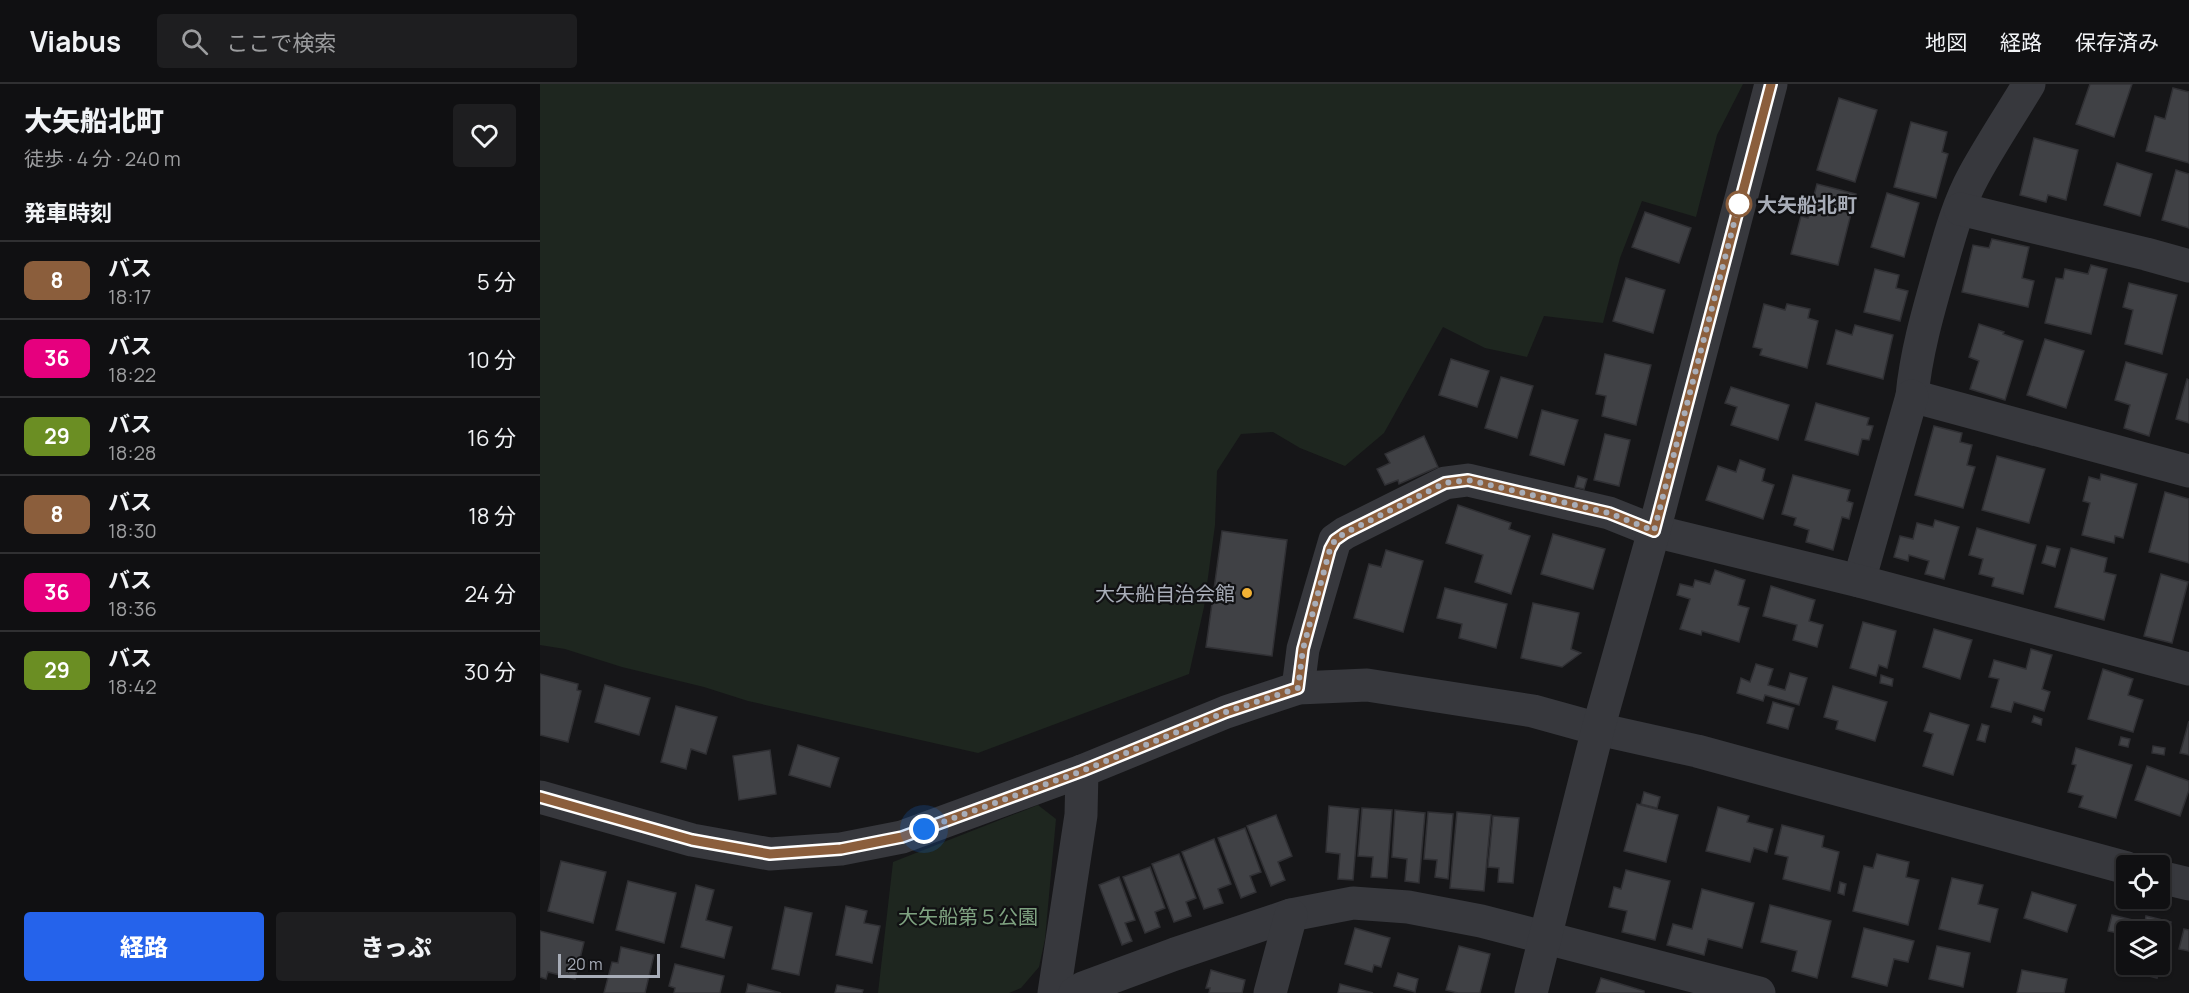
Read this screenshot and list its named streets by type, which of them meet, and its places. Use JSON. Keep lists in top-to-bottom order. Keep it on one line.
{"parks":["大矢船第５公園"],"places":["大矢船北町","大矢船自治会館"],"lines":["bus line 8"],"scale_bar":"20 m","page":{"header":"Viabus","search":"ここで検索","nav":["地図","経路","保存済み"],"heading":[["大矢船北町","徒歩 · 4 分 · 240 m"],"発車時刻"],"list":[{"mark":"8","name":"バス","note":"18:17","value":"5 分"},{"mark":"36","name":"バス","note":"18:22","value":"10 分"},{"mark":"29","name":"バス","note":"18:28","value":"16 分"},{"mark":"8","name":"バス","note":"18:30","value":"18 分"},{"mark":"36","name":"バス","note":"18:36","value":"24 分"},{"mark":"29","name":"バス","note":"18:42","value":"30 分"}],"buttons":["経路","きっぷ"],"scale":"20 m"}}
